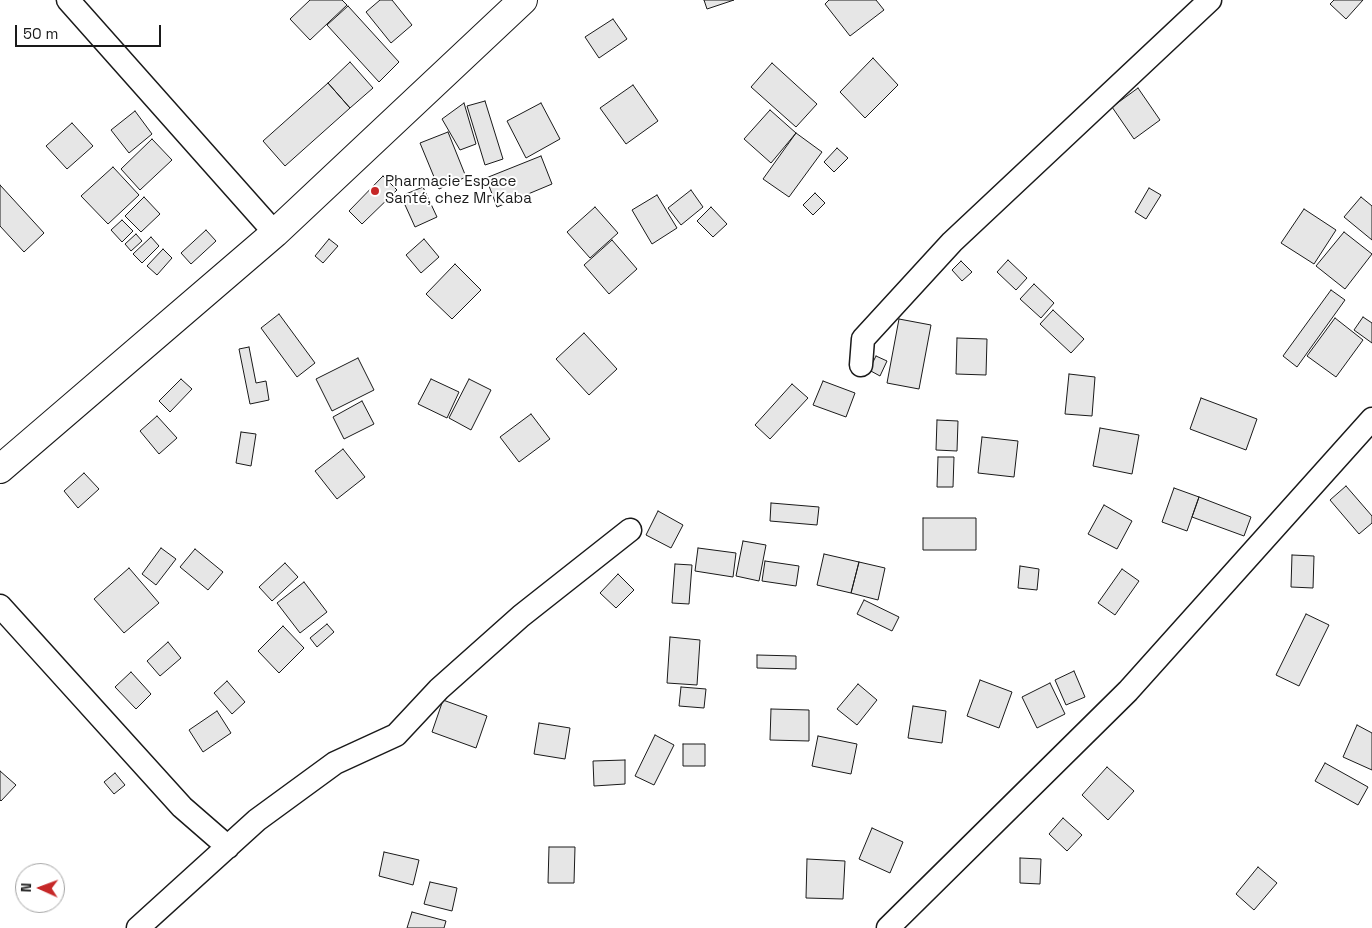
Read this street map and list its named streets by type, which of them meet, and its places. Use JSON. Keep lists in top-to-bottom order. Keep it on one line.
{"places":["Pharmacie Espace Santé, chez Mr Kaba"],"scale_bar":"50 m","north":"left"}
